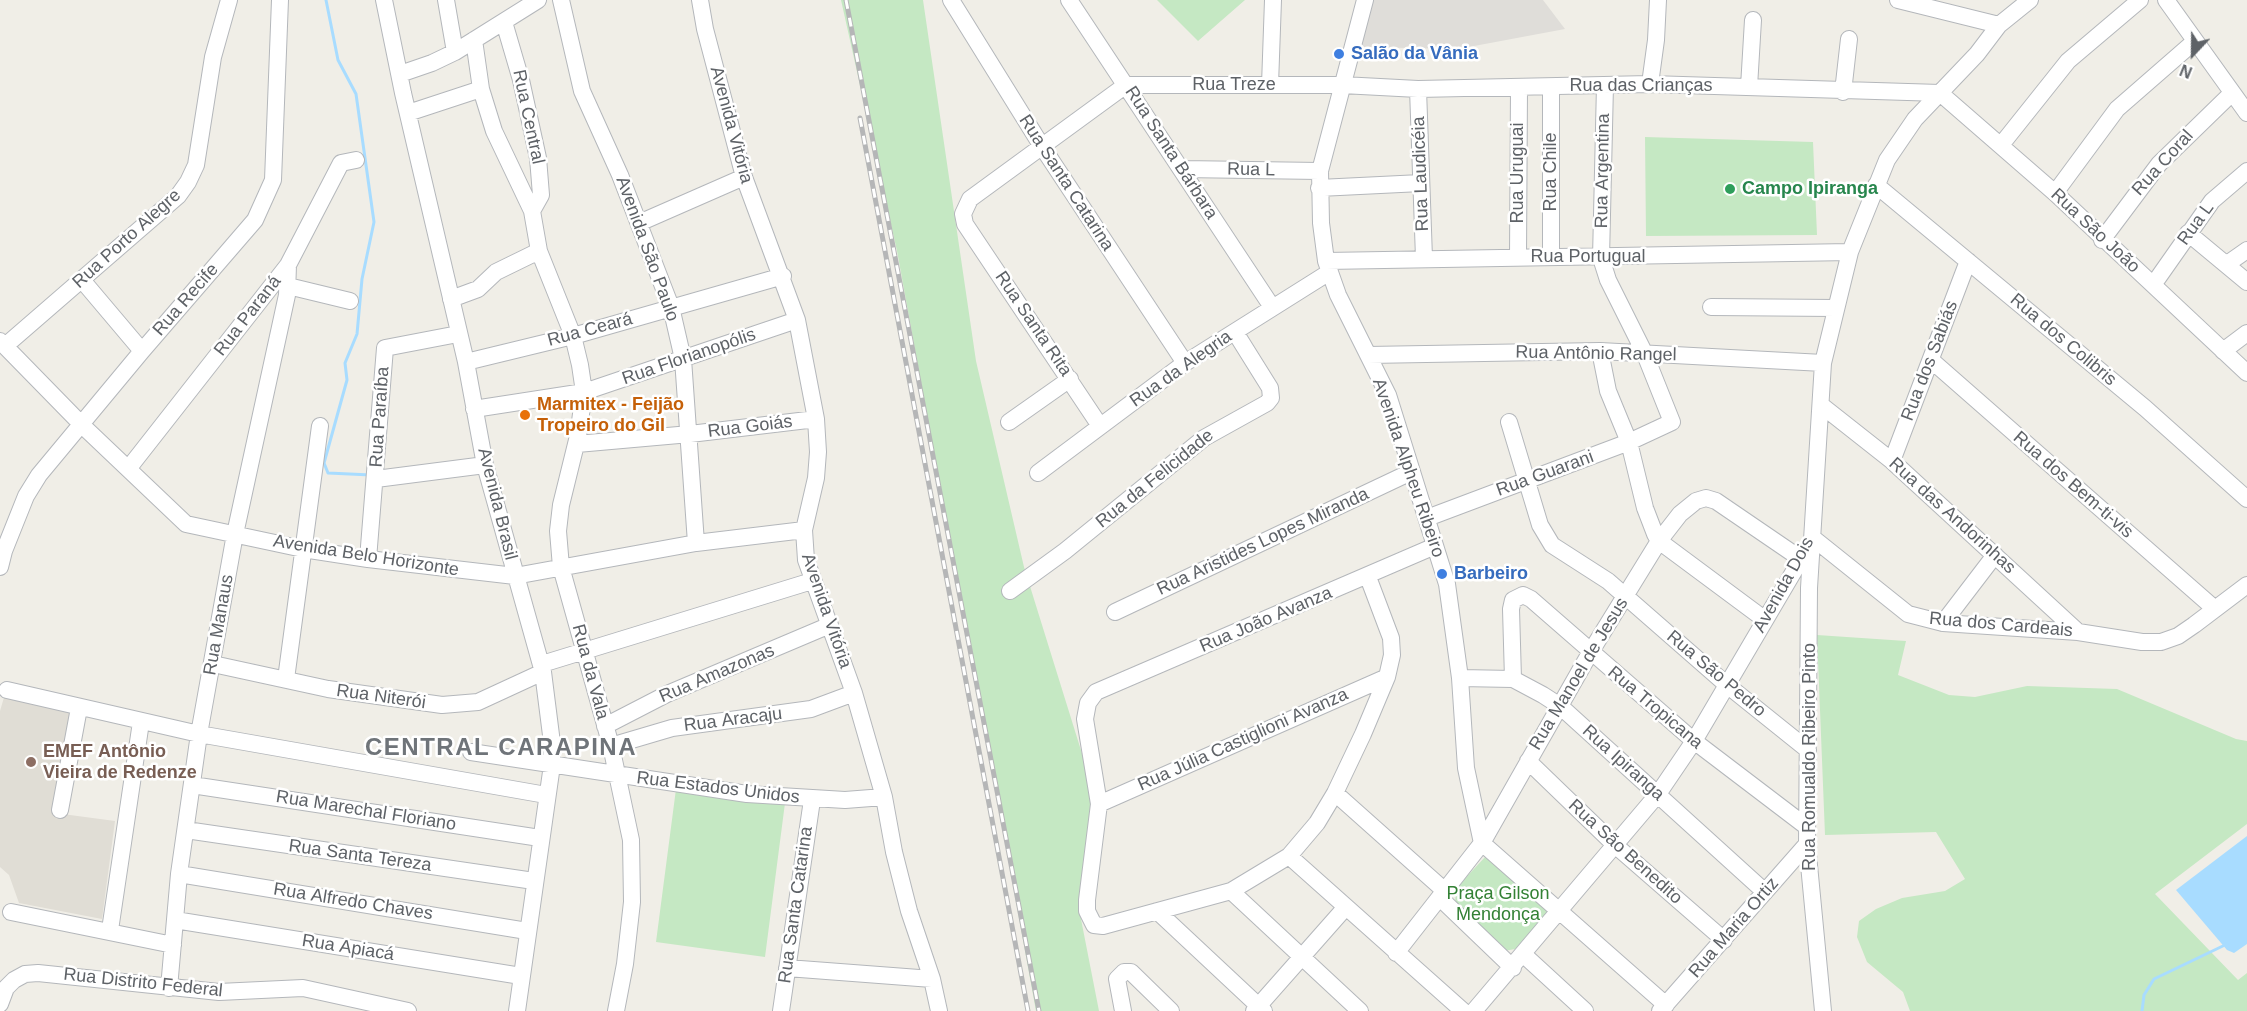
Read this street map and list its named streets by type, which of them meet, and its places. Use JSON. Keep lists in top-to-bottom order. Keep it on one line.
{"streets":{"street":["Rua Treze","Rua das Crianças","Rua Central","Avenida Vitória","Rua Santa Bárbara","Rua Coral","Rua L","Rua Argentina","Rua Chile","Rua Uruguai","Rua Laudicéia","Rua Santa Catarina","Rua São João","Rua Porto Alegre","Avenida São Paulo","Rua Portugual","Rua Recife","Rua Paraná","Rua Santa Rita","Rua Ceará","Rua dos Colibris","Rua Antônio Rangel","Rua Florianopólis","Rua dos Sabiás","Rua da Alegria","Rua Paraíba","Rua Goiás","Avenida Alpheu Ribeiro","Rua Guarani","Rua da Felicidade","Rua dos Bem-ti-vis","Avenida Brasil","Rua das Andorinhas","Rua Aristides Lopes Miranda","Avenida Belo Horizonte","Avenida Dois","Rua João Avanza","Rua Manaus","Rua dos Cardeais","Rua da Vala","Rua Amazonas","Rua Manoel de Jesus","Rua São Pedro","Rua Niterói","Rua Tropicana","Rua Aracaju","Rua Júlia Castiglioni Avanza","Rua Romualdo Ribeiro Pinto","Rua Ipiranga","Rua Estados Unidos","Rua Marechal Floriano","Rua São Benedito","Rua Santa Tereza","Rua Alfredo Chaves","Rua Maria Ortiz","Rua Apiacá","Rua Distrito Federal"]},"crossings":[["Rua Treze","Rua das Crianças"],["Rua Treze","Rua Santa Bárbara"],["Rua Treze","Avenida Alpheu Ribeiro"],["Rua das Crianças","Rua Argentina"],["Rua das Crianças","Rua Chile"],["Rua das Crianças","Rua Uruguai"],["Rua das Crianças","Rua Laudicéia"],["Rua das Crianças","Rua São João"],["Rua das Crianças","Avenida Alpheu Ribeiro"],["Rua das Crianças","Avenida Dois"],["Rua Central","Rua da Vala"],["Avenida Vitória","Rua Ceará"],["Avenida Vitória","Rua Florianopólis"],["Avenida Vitória","Rua Goiás"],["Avenida Vitória","Avenida Belo Horizonte"],["Avenida Vitória","Rua Amazonas"],["Avenida Vitória","Rua Niterói"],["Avenida Vitória","Rua Aracaju"],["Avenida Vitória","Rua Estados Unidos"],["Rua Santa Bárbara","Rua L"],["Rua Santa Bárbara","Rua da Alegria"],["Rua Coral","Rua São João"],["Rua L","Rua São João"],["Rua L","Avenida Alpheu Ribeiro"],["Rua Argentina","Rua Portugual"],["Rua Chile","Rua Portugual"],["Rua Uruguai","Rua Portugual"],["Rua Laudicéia","Rua Portugual"],["Rua Santa Catarina","Rua Santa Rita"],["Rua Santa Catarina","Rua da Alegria"],["Rua Santa Catarina","Rua Estados Unidos"],["Rua São João","Avenida Dois"],["Rua Porto Alegre","Avenida Belo Horizonte"],["Avenida São Paulo","Rua Ceará"],["Avenida São Paulo","Rua Florianopólis"],["Avenida São Paulo","Rua Goiás"],["Avenida São Paulo","Avenida Belo Horizonte"],["Rua Portugual","Rua da Alegria"],["Rua Portugual","Avenida Alpheu Ribeiro"],["Rua Portugual","Avenida Dois"],["Rua Recife","Avenida Belo Horizonte"],["Rua Paraná","Avenida Belo Horizonte"],["Rua Paraná","Rua Manaus"],["Rua Santa Rita","Rua da Alegria"],["Rua Ceará","Avenida Brasil"],["Rua Ceará","Rua da Vala"],["Rua dos Colibris","Rua dos Sabiás"],["Rua dos Colibris","Avenida Dois"],["Rua Antônio Rangel","Avenida Alpheu Ribeiro"],["Rua Antônio Rangel","Rua Guarani"],["Rua Antônio Rangel","Avenida Dois"],["Rua Florianopólis","Avenida Brasil"],["Rua Florianopólis","Rua da Vala"],["Rua dos Sabiás","Rua dos Bem-ti-vis"],["Rua dos Sabiás","Rua das Andorinhas"],["Rua da Alegria","Avenida Alpheu Ribeiro"],["Rua da Alegria","Rua da Felicidade"],["Rua Paraíba","Avenida Brasil"],["Rua Paraíba","Avenida Belo Horizonte"],["Rua Goiás","Rua da Vala"],["Avenida Alpheu Ribeiro","Rua Guarani"],["Avenida Alpheu Ribeiro","Rua Aristides Lopes Miranda"],["Avenida Alpheu Ribeiro","Rua João Avanza"],["Avenida Alpheu Ribeiro","Rua Manoel de Jesus"],["Avenida Alpheu Ribeiro","Rua Ipiranga"],["Rua Guarani","Rua São Pedro"],["Rua dos Bem-ti-vis","Rua dos Cardeais"],["Avenida Brasil","Avenida Belo Horizonte"],["Avenida Brasil","Rua Niterói"],["Avenida Brasil","Rua Estados Unidos"],["Avenida Brasil","Rua Marechal Floriano"],["Avenida Brasil","Rua Santa Tereza"],["Avenida Brasil","Rua Alfredo Chaves"],["Avenida Brasil","Rua Apiacá"],["Rua das Andorinhas","Avenida Dois"],["Rua das Andorinhas","Rua dos Cardeais"],["Avenida Belo Horizonte","Rua Manaus"],["Avenida Belo Horizonte","Rua da Vala"],["Avenida Dois","Rua dos Cardeais"],["Avenida Dois","Rua Manoel de Jesus"],["Avenida Dois","Rua São Pedro"],["Avenida Dois","Rua Tropicana"],["Avenida Dois","Rua Romualdo Ribeiro Pinto"],["Avenida Dois","Rua Ipiranga"],["Avenida Dois","Rua São Benedito"],["Rua João Avanza","Rua Júlia Castiglioni Avanza"],["Rua Manaus","Rua Niterói"],["Rua Manaus","Rua Marechal Floriano"],["Rua Manaus","Rua Santa Tereza"],["Rua Manaus","Rua Alfredo Chaves"],["Rua Manaus","Rua Apiacá"],["Rua Manaus","Rua Distrito Federal"],["Rua dos Cardeais","Rua Romualdo Ribeiro Pinto"],["Rua da Vala","Rua Amazonas"],["Rua da Vala","Rua Niterói"],["Rua da Vala","Rua Aracaju"],["Rua da Vala","Rua Estados Unidos"],["Rua Manoel de Jesus","Rua São Pedro"],["Rua Manoel de Jesus","Rua Tropicana"],["Rua Manoel de Jesus","Rua Ipiranga"],["Rua Manoel de Jesus","Rua São Benedito"],["Rua São Pedro","Rua Romualdo Ribeiro Pinto"],["Rua Tropicana","Rua Romualdo Ribeiro Pinto"],["Rua Tropicana","Rua Ipiranga"],["Rua Tropicana","Rua Maria Ortiz"],["Rua Romualdo Ribeiro Pinto","Rua Maria Ortiz"],["Rua Ipiranga","Rua Maria Ortiz"],["Rua São Benedito","Rua Maria Ortiz"]],"districts":["CENTRAL CARAPINA"],"parks":["Praça Gilson Mendonça"],"places":["Salão da Vânia","Campo Ipiranga","Marmitex - Feijão Tropeiro do Gil","Barbeiro","EMEF Antônio Vieira de Redenze"],"north":"bottom"}
